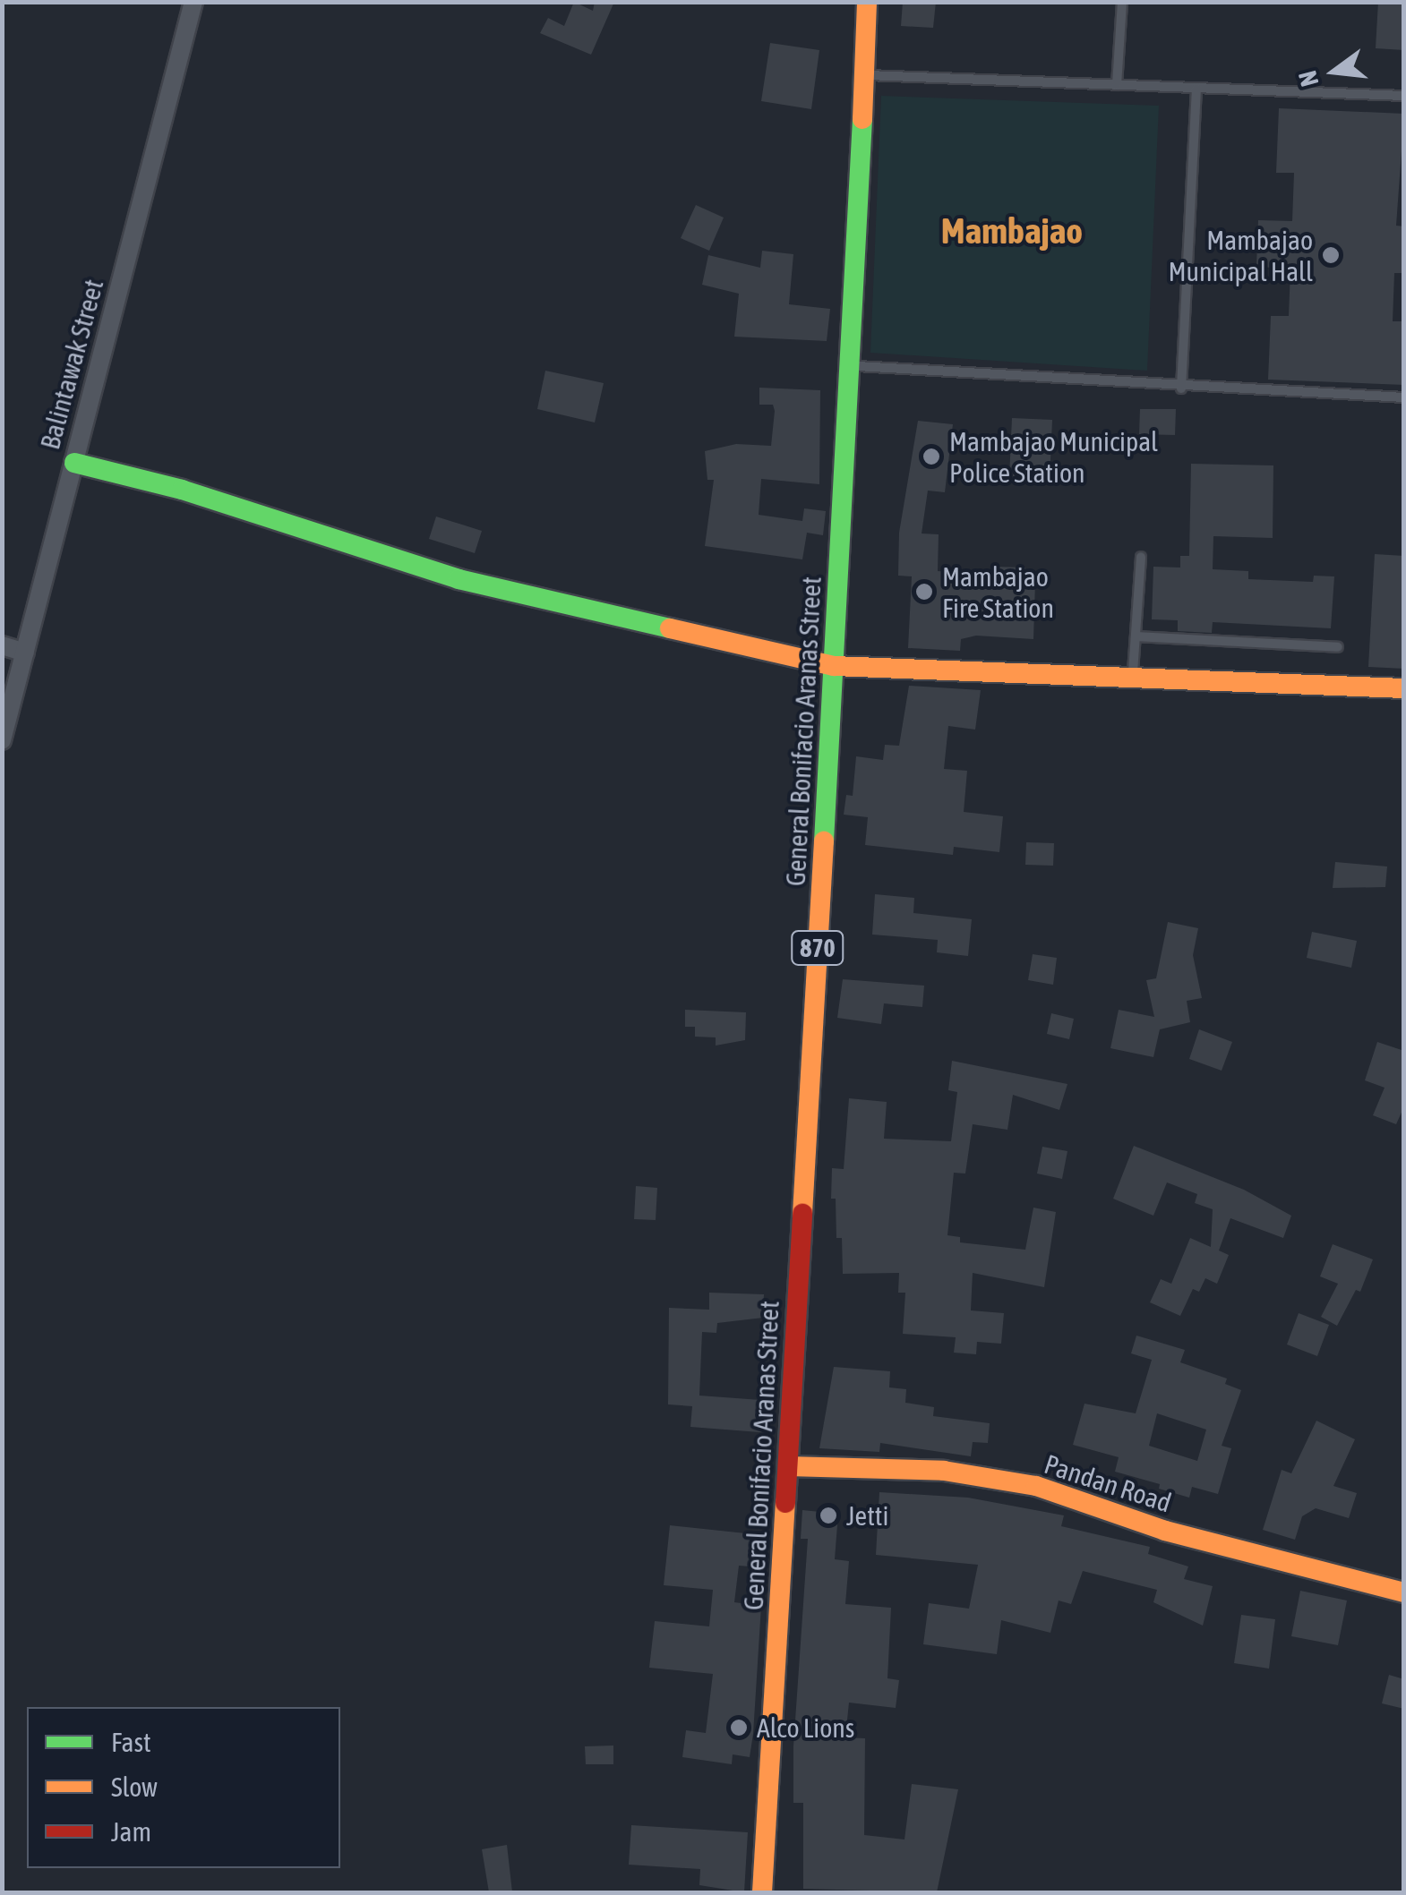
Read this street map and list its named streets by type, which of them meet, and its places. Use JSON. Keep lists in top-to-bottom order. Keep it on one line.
{"streets":{"street":["Balintawak Street","General Bonifacio Aranas Street","870","Pandan Road"]},"crossings":[["General Bonifacio Aranas Street","Pandan Road"]],"districts":["Mambajao"],"places":["Mambajao Municipal Hall","Mambajao Municipal Police Station","Mambajao Fire Station","Jetti","Alco Lions"],"legend":["Fast","Slow","Jam"],"north":"left"}
